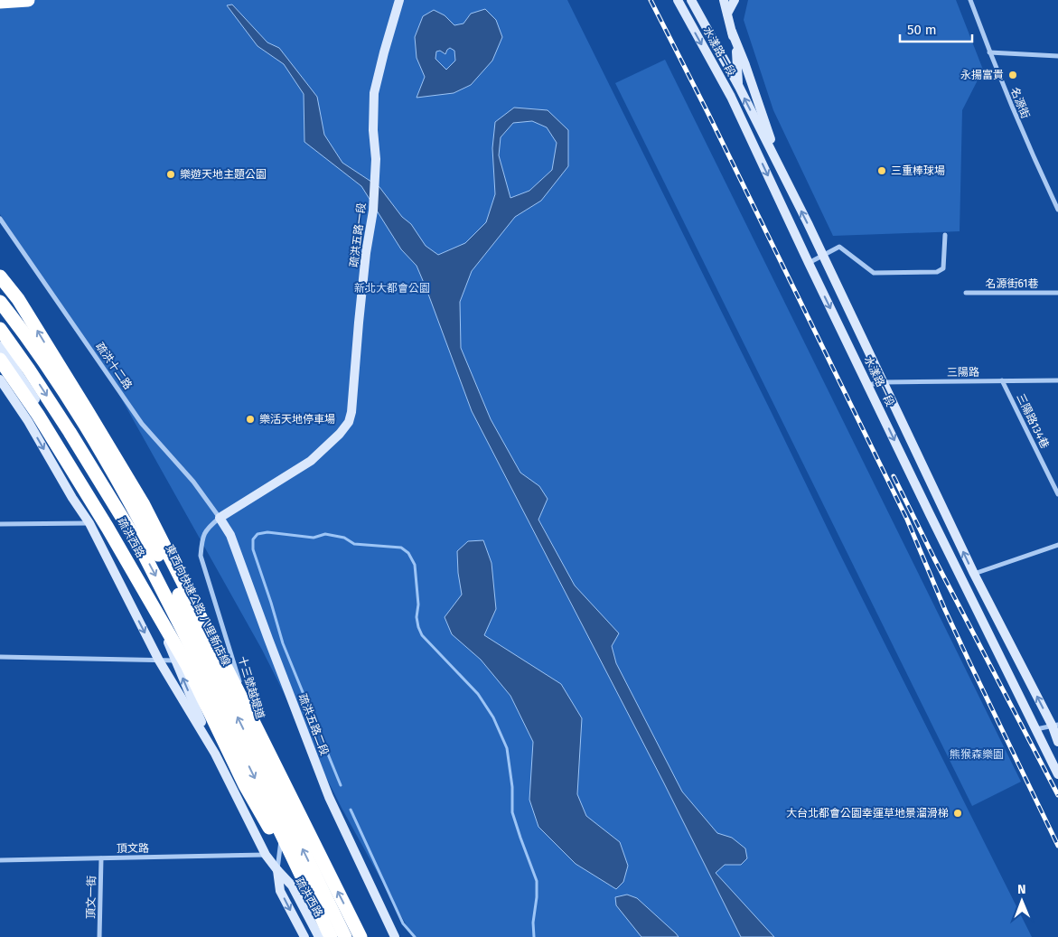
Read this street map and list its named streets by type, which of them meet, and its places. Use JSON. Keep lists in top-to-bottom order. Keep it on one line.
{"streets":{"highway":["東西向快速公路 八里新店線"],"street":["水漾路一段","名源街","疏洪五路一段","名源街61巷","疏洪十二路","三陽路","三陽路134巷","疏洪西路","十三號越堤道","疏洪五路二段","頂文路","頂文一街"]},"crossings":[["水漾路一段","三陽路"],["疏洪五路一段","疏洪十二路"],["疏洪五路一段","十三號越堤道"],["疏洪五路一段","疏洪五路二段"],["疏洪十二路","十三號越堤道"],["疏洪十二路","疏洪五路二段"],["三陽路","三陽路134巷"],["疏洪西路","十三號越堤道"],["疏洪西路","頂文路"],["十三號越堤道","疏洪五路二段"],["頂文路","頂文一街"]],"parks":["新北大都會公園","熊猴森樂園"],"places":["永揚富貴","三重棒球場","樂遊天地主題公園","樂活天地停車場","大台北都會公園幸運草地景溜滑梯"],"scale_bar":"50 m","north":"top"}
